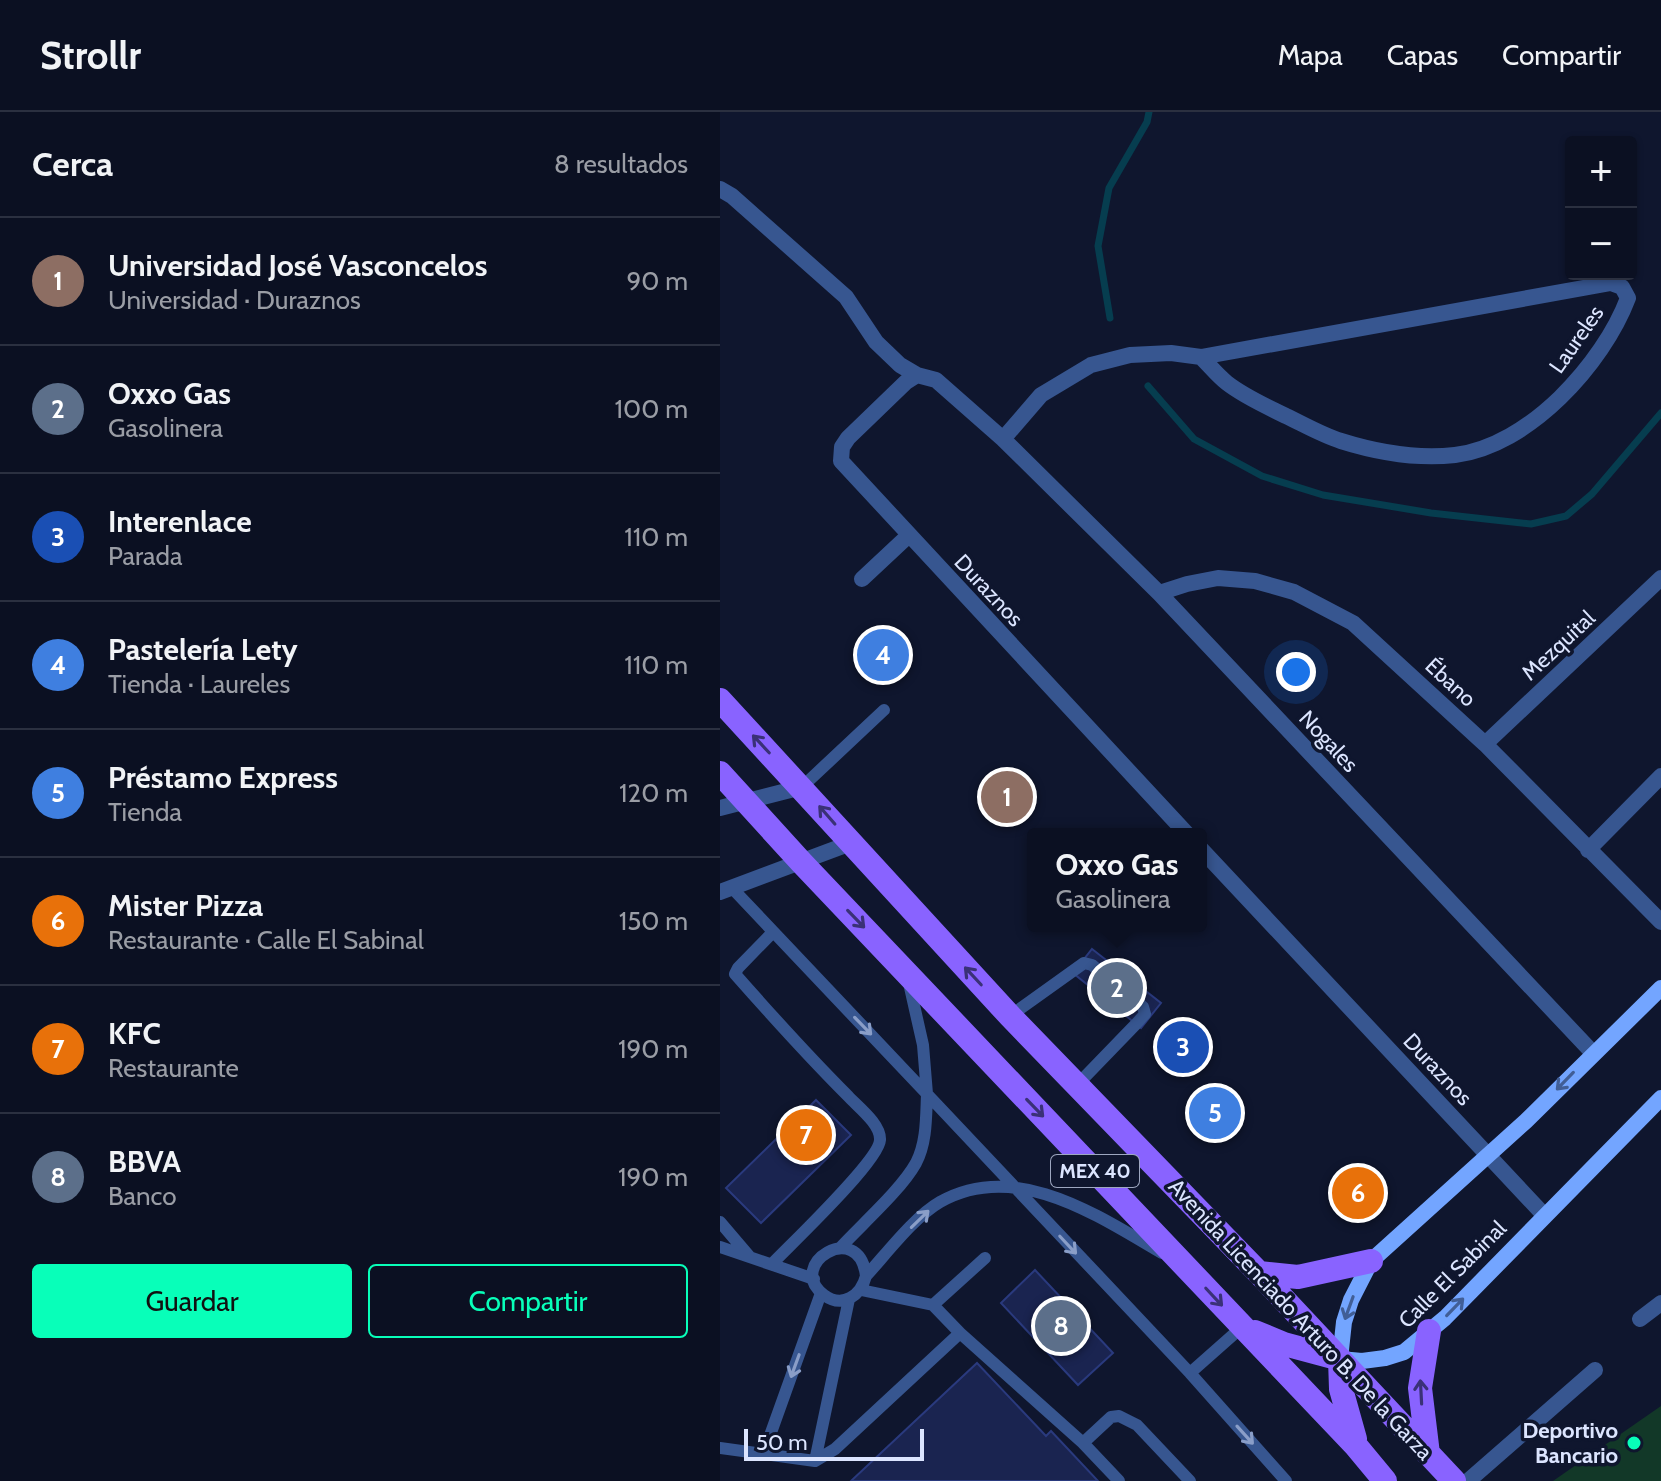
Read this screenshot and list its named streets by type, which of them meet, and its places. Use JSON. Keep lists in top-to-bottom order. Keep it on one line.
{"streets":{"main road":["MEX 40","Calle El Sabinal","Avenida Licenciado Arturo B. De la Garza"],"street":["Laureles","Duraznos","Mezquital","Ébano","Nogales"]},"crossings":[["Laureles","Nogales"],["Duraznos","Nogales"],["Duraznos","Calle El Sabinal"],["Mezquital","Ébano"],["Ébano","Nogales"],["MEX 40","Avenida Licenciado Arturo B. De la Garza"],["Calle El Sabinal","Avenida Licenciado Arturo B. De la Garza"]],"places":["Deportivo Bancario"],"scale_bar":"50 m","page":{"header":"Strollr","nav":["Mapa","Capas","Compartir"],"heading":["Cerca","8 resultados"],"map_buttons":["+","−"],"list":[{"mark":"1","name":"Universidad José Vasconcelos","note":"Universidad · Duraznos","value":"90 m"},{"mark":"2","name":"Oxxo Gas","note":"Gasolinera","value":"100 m"},{"mark":"3","name":"Interenlace","note":"Parada","value":"110 m"},{"mark":"4","name":"Pastelería Lety","note":"Tienda · Laureles","value":"110 m"},{"mark":"5","name":"Préstamo Express","note":"Tienda","value":"120 m"},{"mark":"6","name":"Mister Pizza","note":"Restaurante · Calle El Sabinal","value":"150 m"},{"mark":"7","name":"KFC","note":"Restaurante","value":"190 m"},{"mark":"8","name":"BBVA","note":"Banco","value":"190 m"}],"pins":["4","1","2","3","5","7","6","8"],"popup":["Oxxo Gas","Gasolinera"],"buttons":["Guardar","Compartir"],"scale":"50 m"}}
